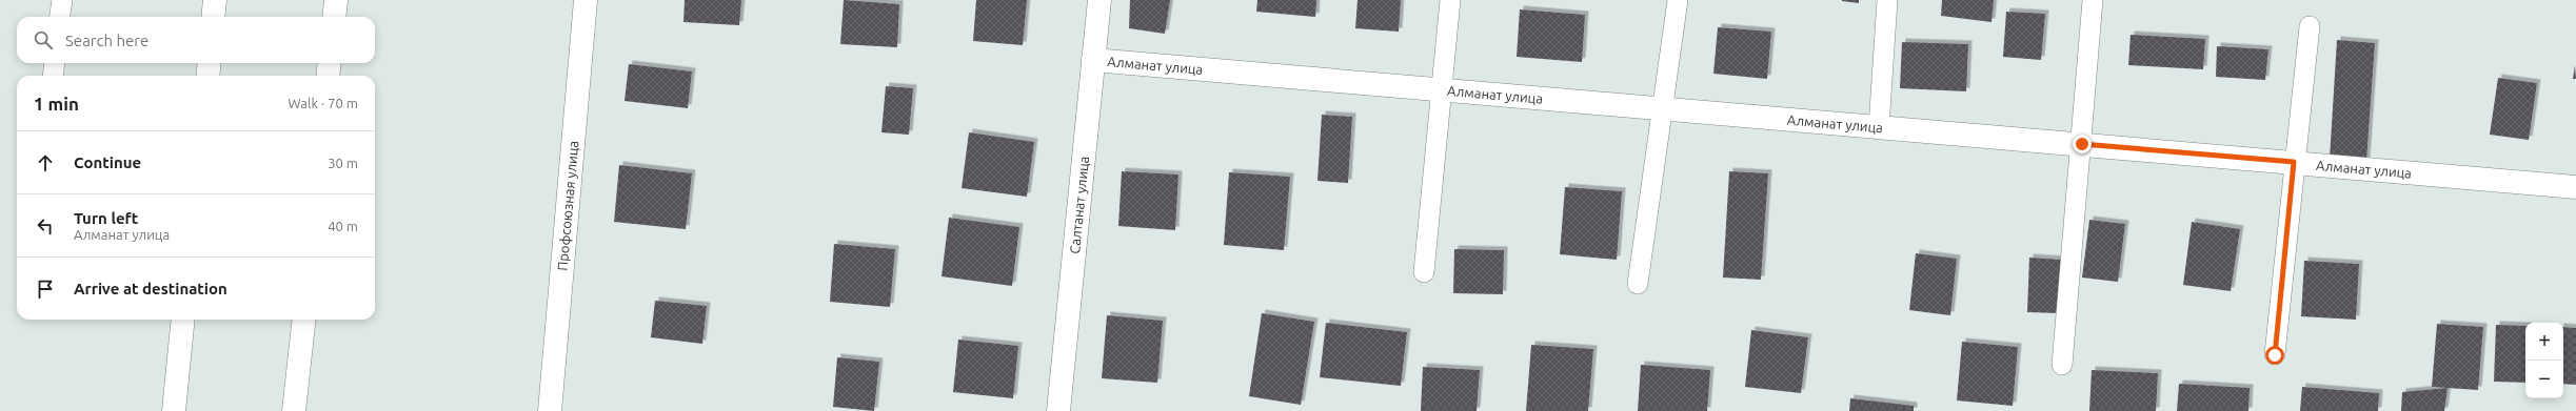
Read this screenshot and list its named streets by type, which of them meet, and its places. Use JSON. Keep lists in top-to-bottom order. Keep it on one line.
{"streets":{"street":["Алманат улица","Профсоюзная улица","Салтанат улица"]},"crossings":[["Алманат улица","Салтанат улица"]],"page":{"search":"Search here","heading":["1 min","Walk · 70 m"],"list":[["Continue","30 m"],["Turn left","Алманат улица","40 m"],"Arrive at destination"],"map_buttons":["+","−"]}}
